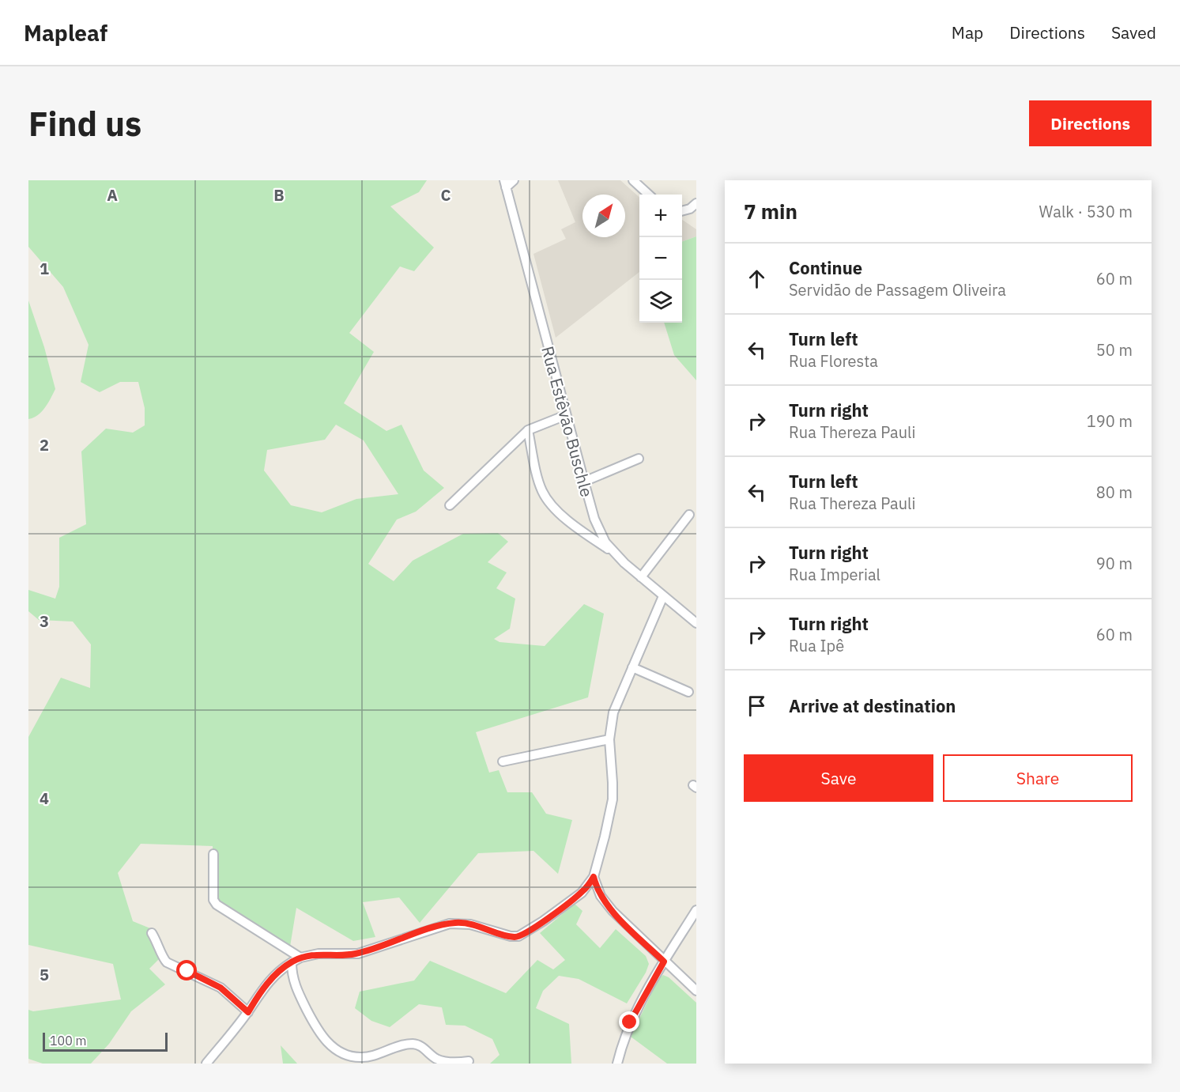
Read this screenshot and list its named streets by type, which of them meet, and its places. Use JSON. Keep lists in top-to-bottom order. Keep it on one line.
{"streets":{"street":["Rua Estêvão Buschle"]},"scale_bar":"100 m","north":"top right","page":{"header":"Mapleaf","nav":["Map","Directions","Saved"],"buttons":["Directions",["Save","Share"]],"title":"Find us","heading":["7 min","Walk · 530 m"],"map_buttons":["+","−"],"list":[["Continue","Servidão de Passagem Oliveira","60 m"],["Turn left","Rua Floresta","50 m"],["Turn right","Rua Thereza Pauli","190 m"],["Turn left","Rua Thereza Pauli","80 m"],["Turn right","Rua Imperial","90 m"],["Turn right","Rua Ipê","60 m"],"Arrive at destination"],"scale":"100 m"},"grid":{"columns":["A","B","C"],"rows":["1","2","3","4","5"]}}
